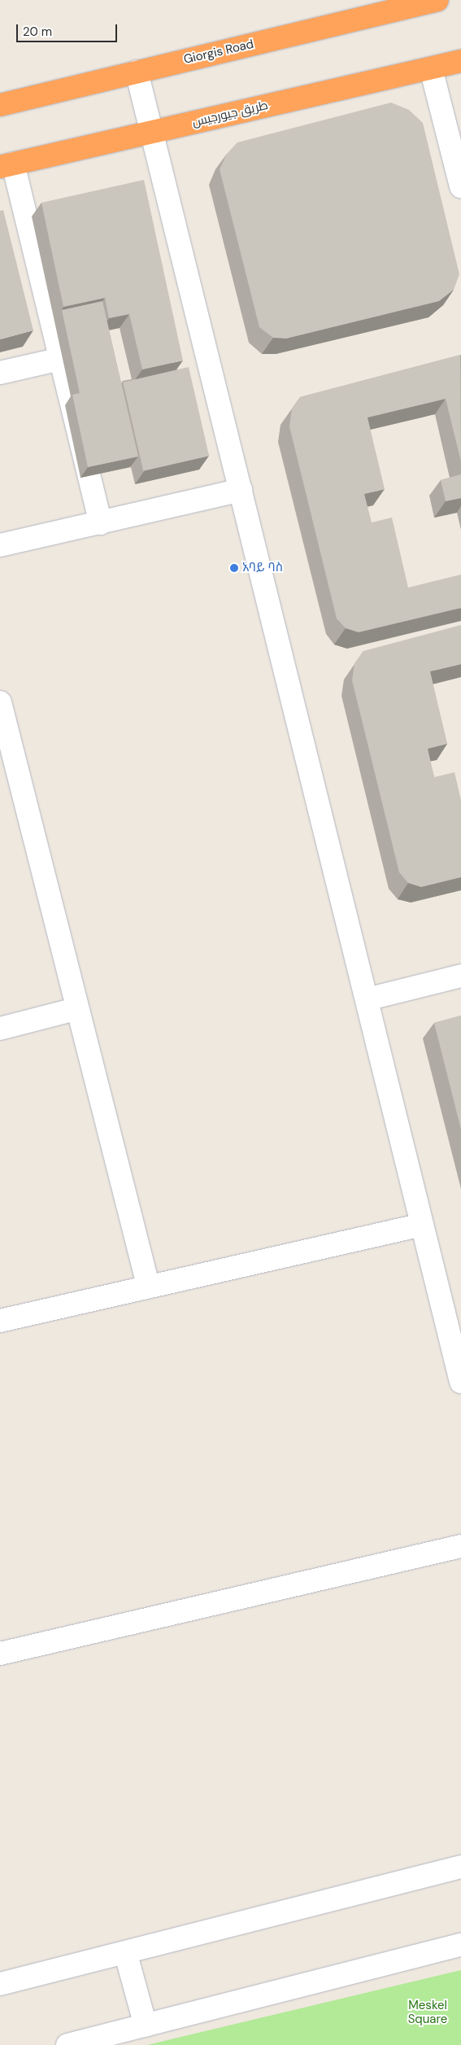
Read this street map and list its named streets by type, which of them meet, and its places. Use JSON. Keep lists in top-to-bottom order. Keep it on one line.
{"streets":{"highway":["Giorgis Road","طريق جيورجيس"]},"parks":["Meskel Square"],"places":["አባይ ባስ"],"scale_bar":"20 m"}
